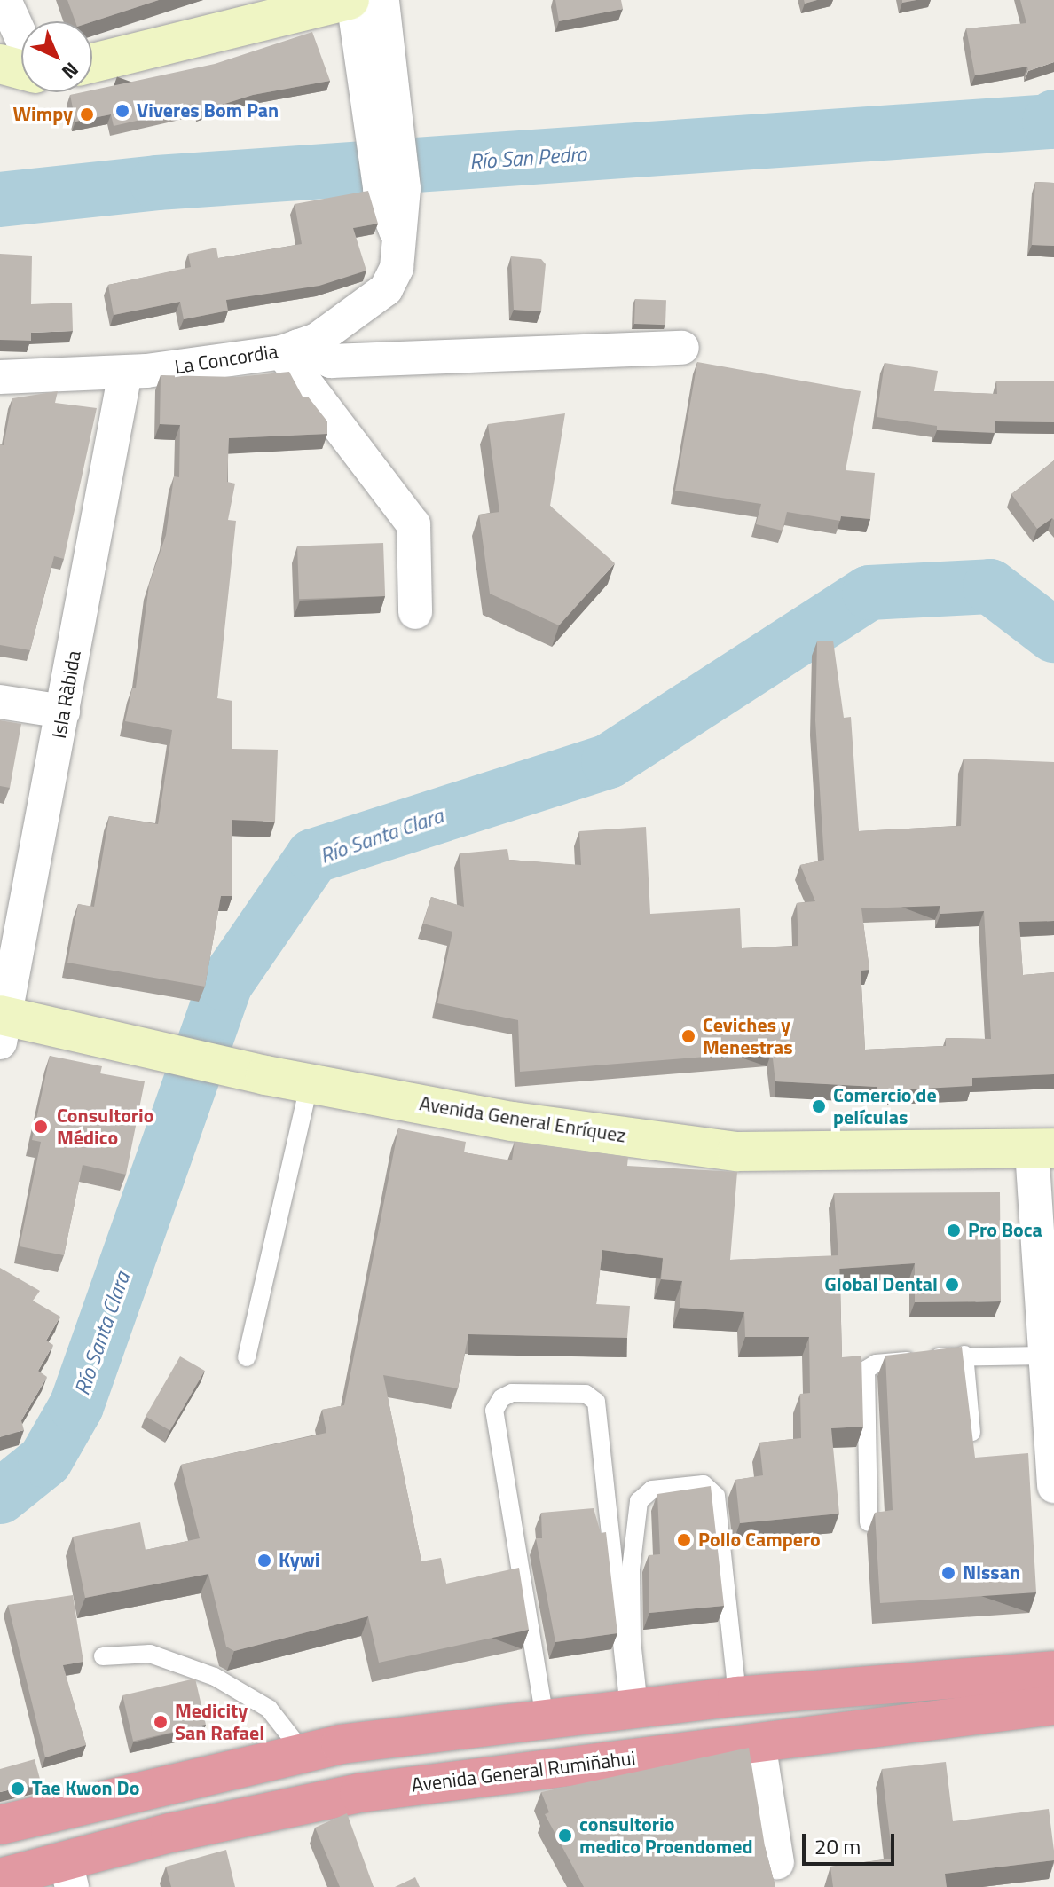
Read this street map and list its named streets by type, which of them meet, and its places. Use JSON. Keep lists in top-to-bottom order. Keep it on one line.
{"streets":{"highway":["Avenida General Rumiñahui"],"main road":["Avenida General Enríquez"],"street":["La Concordia","Isla Ràbida"]},"crossings":[["La Concordia","Isla Ràbida"],["Isla Ràbida","Avenida General Enríquez"]],"water":["Río San Pedro","Río Santa Clara"],"places":["Viveres Bom Pan","Wimpy","Ceviches y Menestras","Comercio de películas","Consultorio Médico","Pro Boca","Global Dental","Pollo Campero","Kywi","Nissan","Medicity San Rafael","Tae Kwon Do","consultorio medico Proendomed"],"scale_bar":"20 m","north":"bottom right"}
